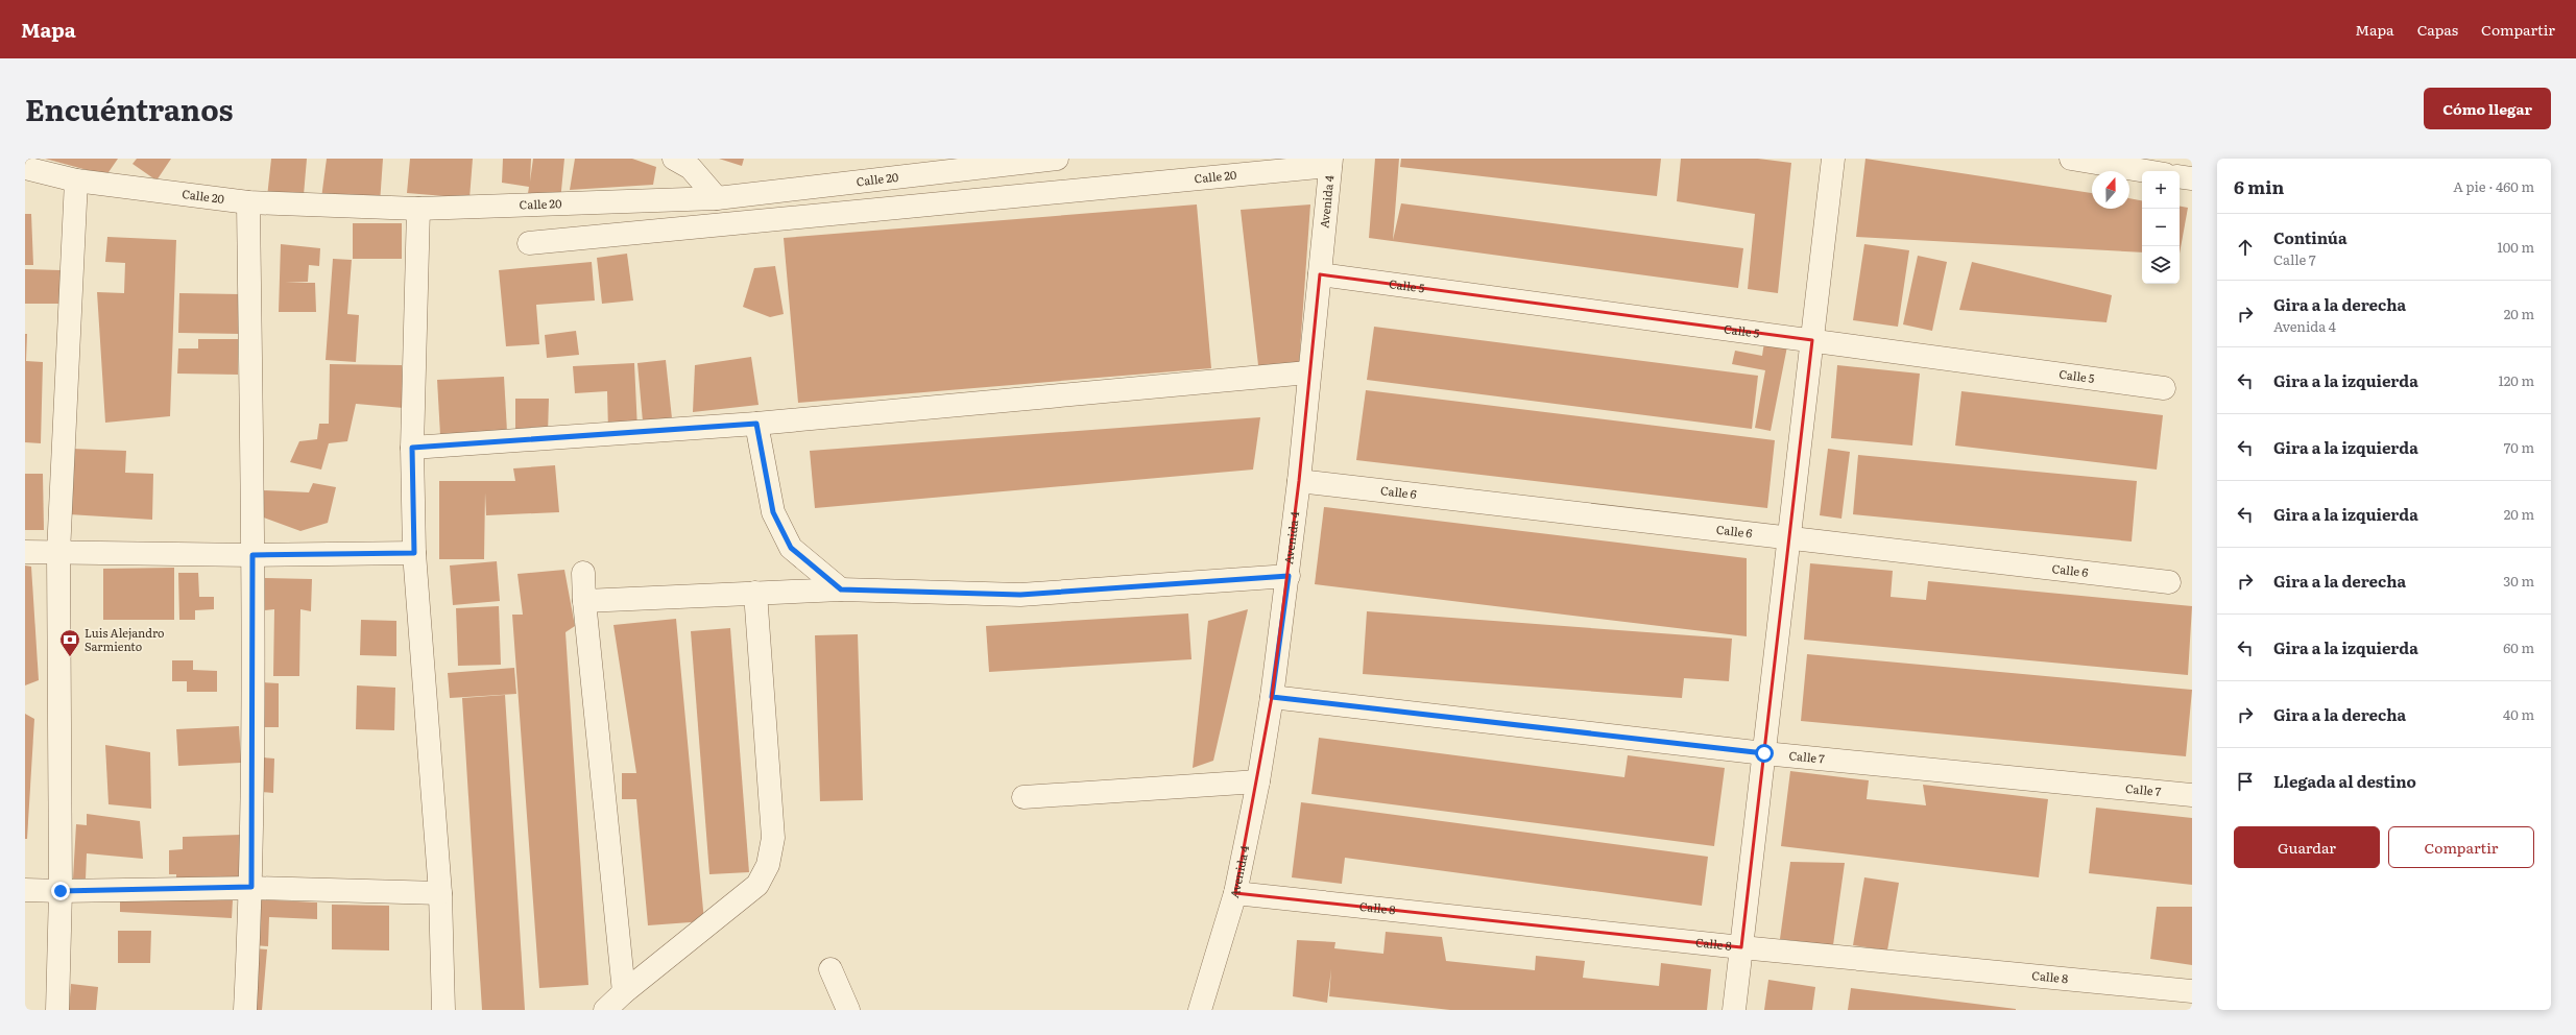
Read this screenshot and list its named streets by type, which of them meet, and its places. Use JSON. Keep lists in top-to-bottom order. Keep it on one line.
{"streets":{"street":["Calle 20","Avenida 4","Calle 5","Calle 6","Calle 7","Calle 8"]},"crossings":[["Calle 20","Avenida 4"],["Avenida 4","Calle 5"],["Avenida 4","Calle 6"],["Avenida 4","Calle 7"],["Avenida 4","Calle 8"]],"places":{"bank":["Luis Alejandro Sarmiento"]},"north":"top","page":{"header":"Mapa","nav":["Mapa","Capas","Compartir"],"title":"Encuéntranos","buttons":["Cómo llegar",["Guardar","Compartir"]],"heading":["6 min","A pie · 460 m"],"map_buttons":["+","−"],"list":[["Continúa","Calle 7","100 m"],["Gira a la derecha","Avenida 4","20 m"],["Gira a la izquierda","120 m"],["Gira a la izquierda","70 m"],["Gira a la izquierda","20 m"],["Gira a la derecha","30 m"],["Gira a la izquierda","60 m"],["Gira a la derecha","40 m"],"Llegada al destino"]}}
